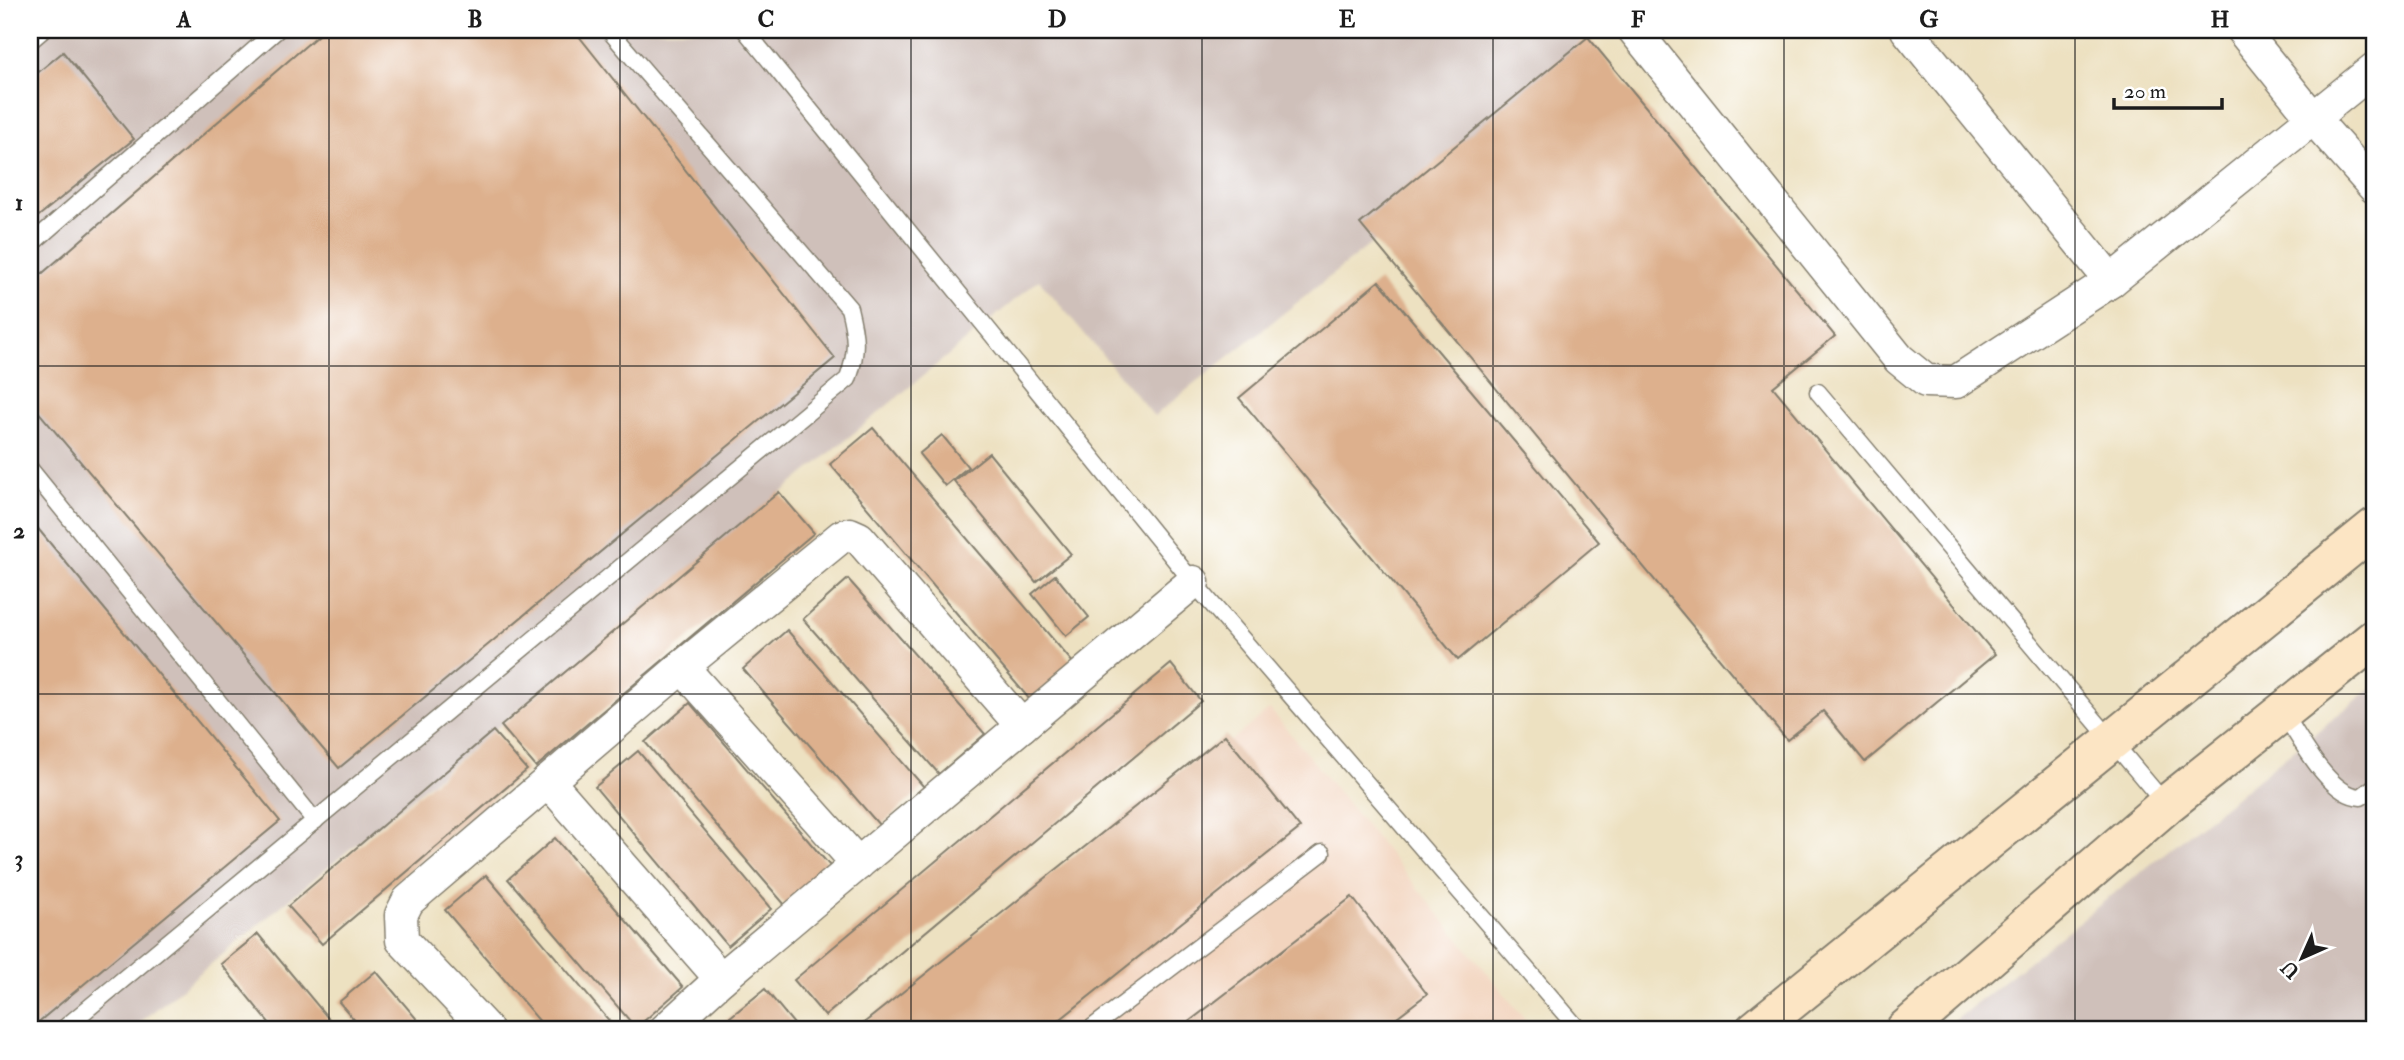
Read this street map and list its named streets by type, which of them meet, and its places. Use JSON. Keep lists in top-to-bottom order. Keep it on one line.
{"scale_bar":"20 m","north":"bottom left","grid":{"columns":["A","B","C","D","E","F","G","H"],"rows":["1","2","3"]}}
